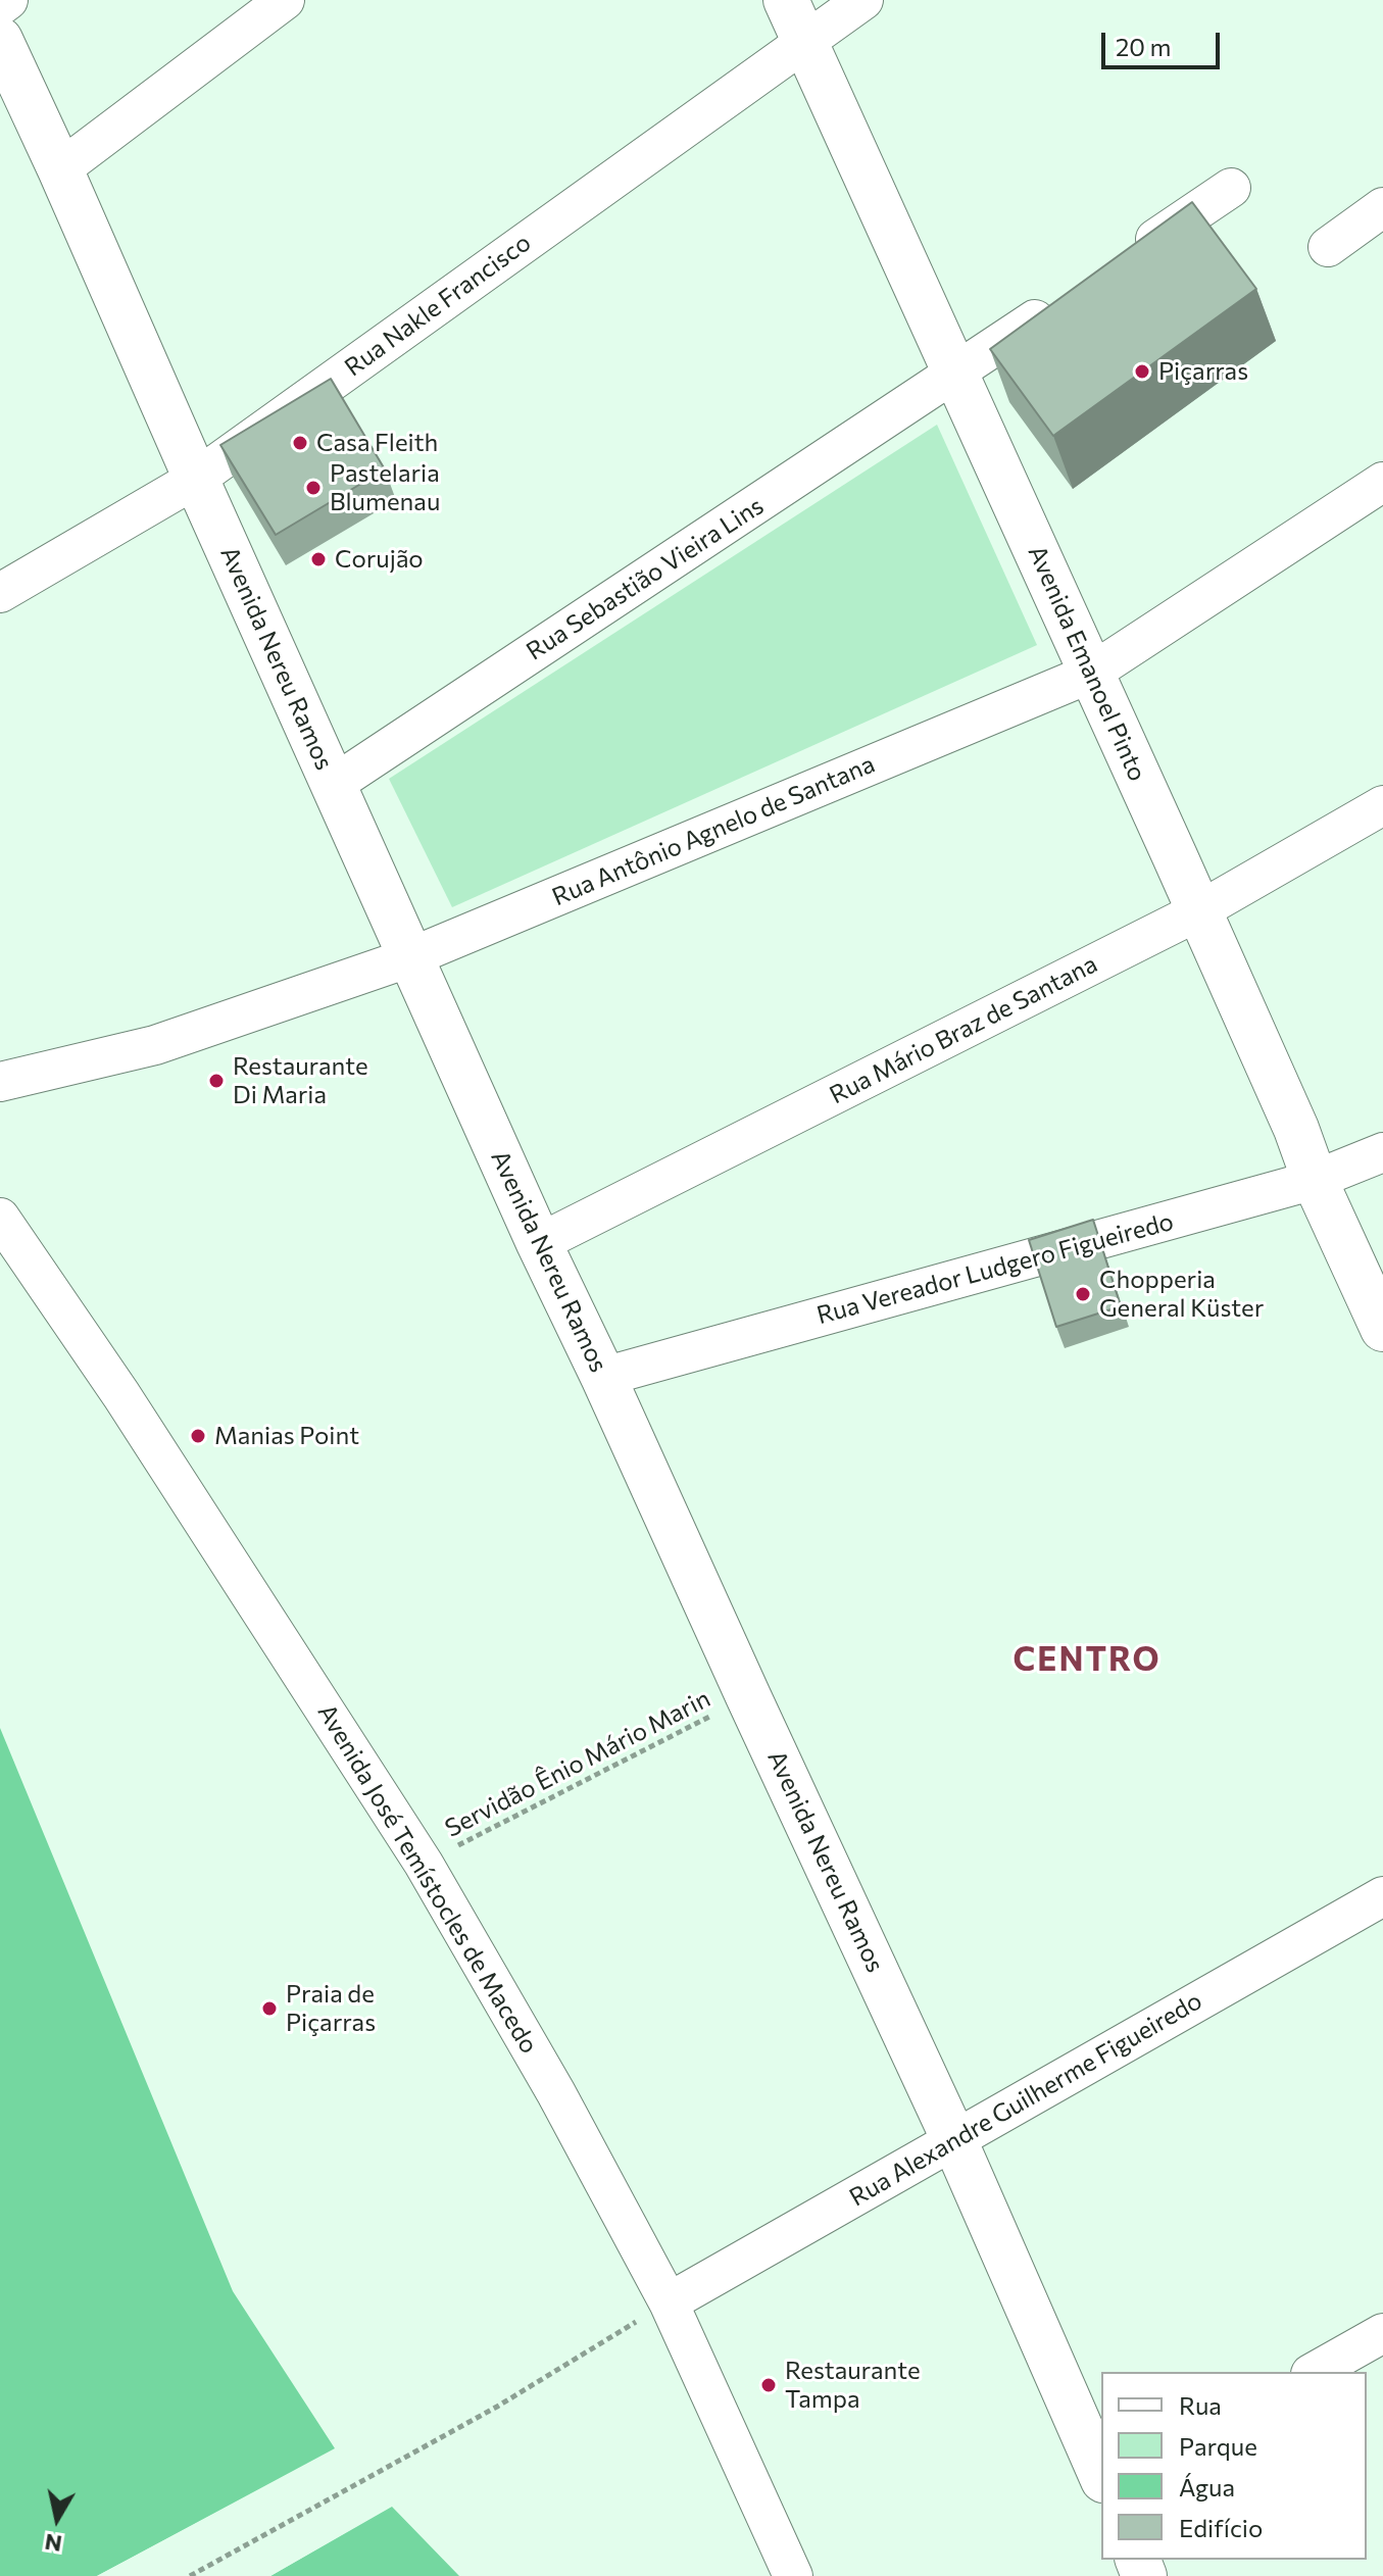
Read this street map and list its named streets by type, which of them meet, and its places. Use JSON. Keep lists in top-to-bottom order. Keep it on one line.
{"streets":{"main road":["Avenida Nereu Ramos","Avenida Emanoel Pinto"],"street":["Rua Nakle Francisco","Rua Sebastião Vieira Lins","Rua Antônio Agnelo de Santana","Rua Mário Braz de Santana","Rua Vereador Ludgero Figueiredo","Avenida José Temístocles de Macedo","Rua Alexandre Guilherme Figueiredo"],"path":["Servidão Ênio Mário Marin"]},"crossings":[["Rua Nakle Francisco","Avenida Nereu Ramos"],["Rua Nakle Francisco","Avenida Emanoel Pinto"],["Rua Sebastião Vieira Lins","Avenida Nereu Ramos"],["Rua Sebastião Vieira Lins","Avenida Emanoel Pinto"],["Avenida Nereu Ramos","Rua Antônio Agnelo de Santana"],["Avenida Nereu Ramos","Rua Mário Braz de Santana"],["Avenida Nereu Ramos","Rua Vereador Ludgero Figueiredo"],["Avenida Nereu Ramos","Servidão Ênio Mário Marin"],["Avenida Nereu Ramos","Rua Alexandre Guilherme Figueiredo"],["Avenida Emanoel Pinto","Rua Antônio Agnelo de Santana"],["Avenida Emanoel Pinto","Rua Mário Braz de Santana"],["Avenida Emanoel Pinto","Rua Vereador Ludgero Figueiredo"],["Servidão Ênio Mário Marin","Avenida José Temístocles de Macedo"],["Avenida José Temístocles de Macedo","Rua Alexandre Guilherme Figueiredo"]],"districts":["CENTRO"],"places":["Piçarras","Casa Fleith","Pastelaria Blumenau","Corujão","Restaurante Di Maria","Chopperia General Küster","Manias Point","Praia de Piçarras","Restaurante Tampa"],"legend":["Rua","Parque","Água","Edifício"],"scale_bar":"20 m","north":"bottom"}
